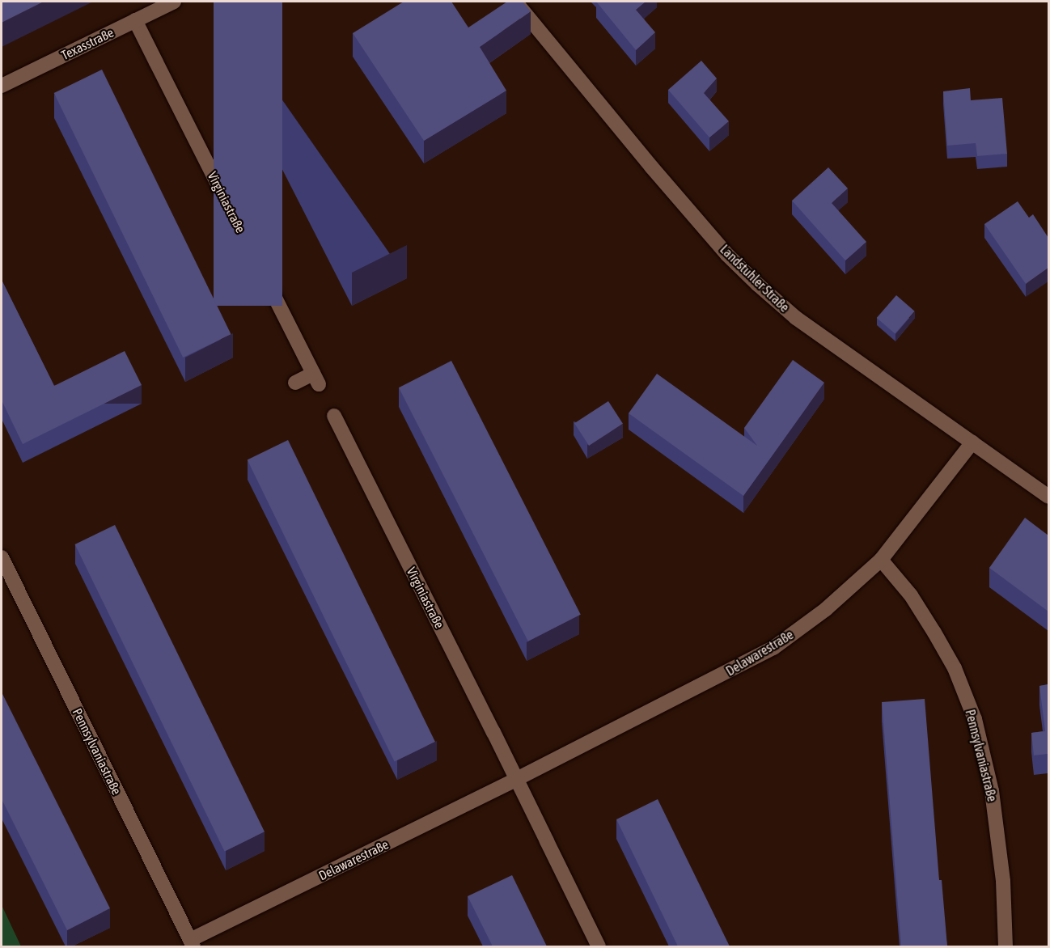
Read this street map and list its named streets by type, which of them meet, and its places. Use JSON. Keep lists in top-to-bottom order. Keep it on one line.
{"streets":{"street":["Texasstraße","Virginiastraße","Landstuhler Straße","Delawarestraße","Pennsylvaniastraße"]},"crossings":[["Texasstraße","Virginiastraße"],["Virginiastraße","Delawarestraße"],["Landstuhler Straße","Delawarestraße"],["Delawarestraße","Pennsylvaniastraße"]]}
